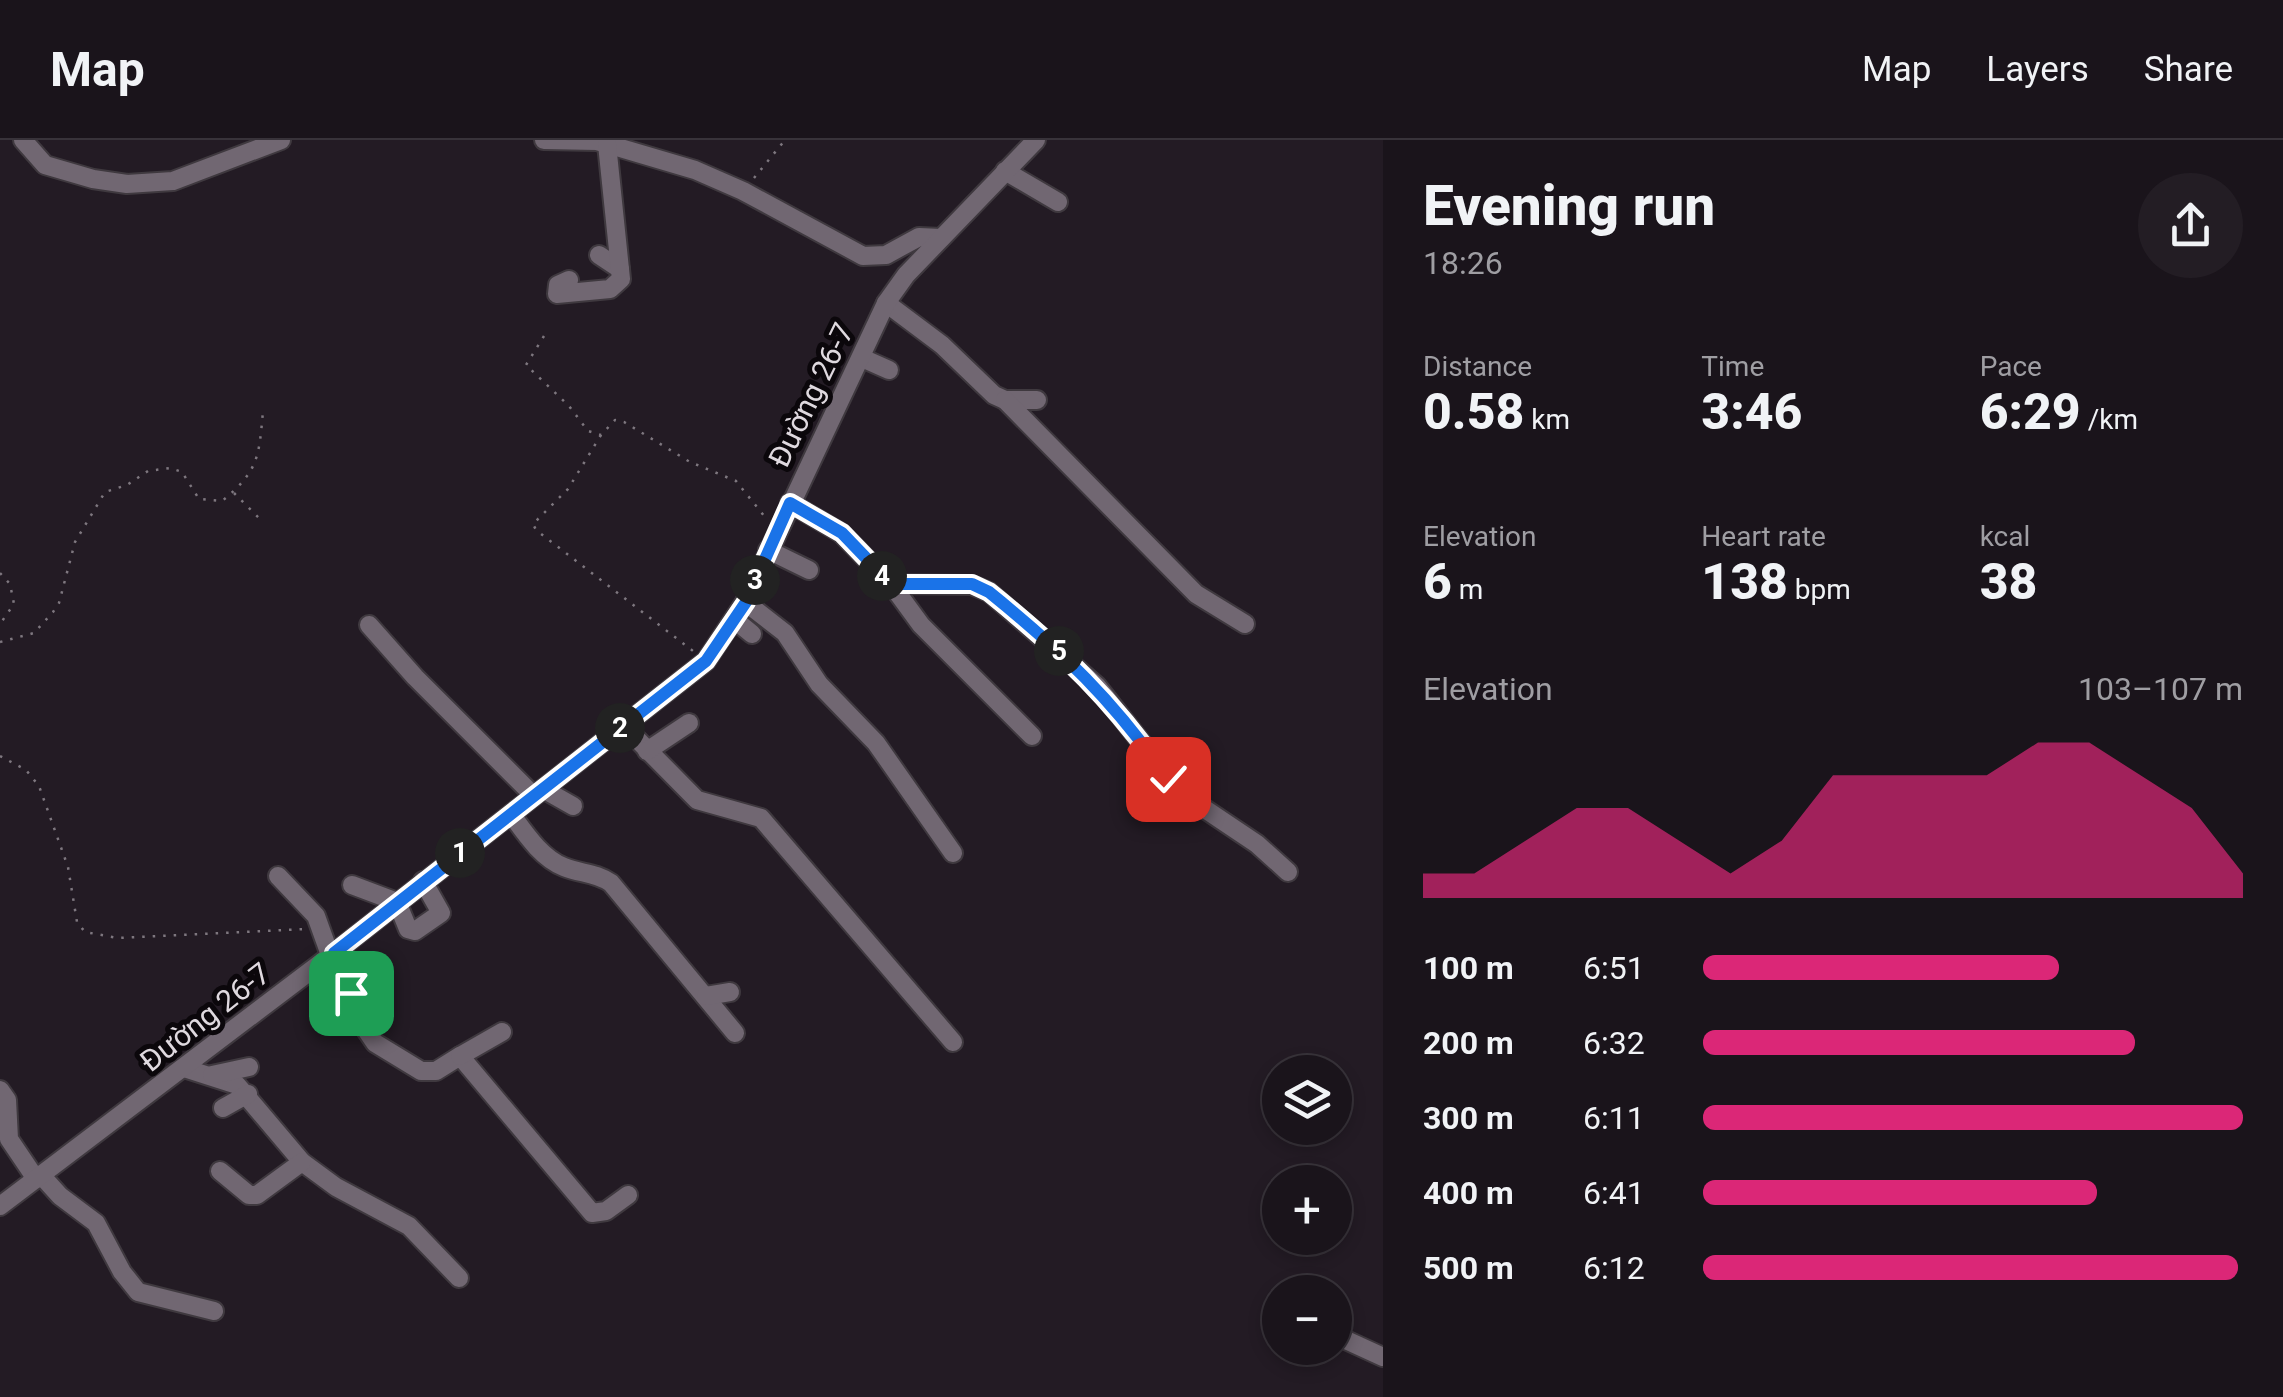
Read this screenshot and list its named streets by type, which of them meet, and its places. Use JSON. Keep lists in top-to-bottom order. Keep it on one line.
{"streets":{"street":["Đường 26-7"]},"page":{"header":"Map","nav":["Map","Layers","Share"],"heading":["Evening run","18:26"],"stats":[["Distance","0.58 km"],["Time","3:46"],["Pace","6:29 /km"],["Elevation","6 m"],["Heart rate","138 bpm"],["kcal","38"]],"pins":["4","3","5","2","1"],"chart":["Elevation","103–107 m"],"list":[{"name":"100 m","note":"6:51"},{"name":"200 m","note":"6:32"},{"name":"300 m","note":"6:11"},{"name":"400 m","note":"6:41"},{"name":"500 m","note":"6:12"}],"map_buttons":["+","−"]}}
